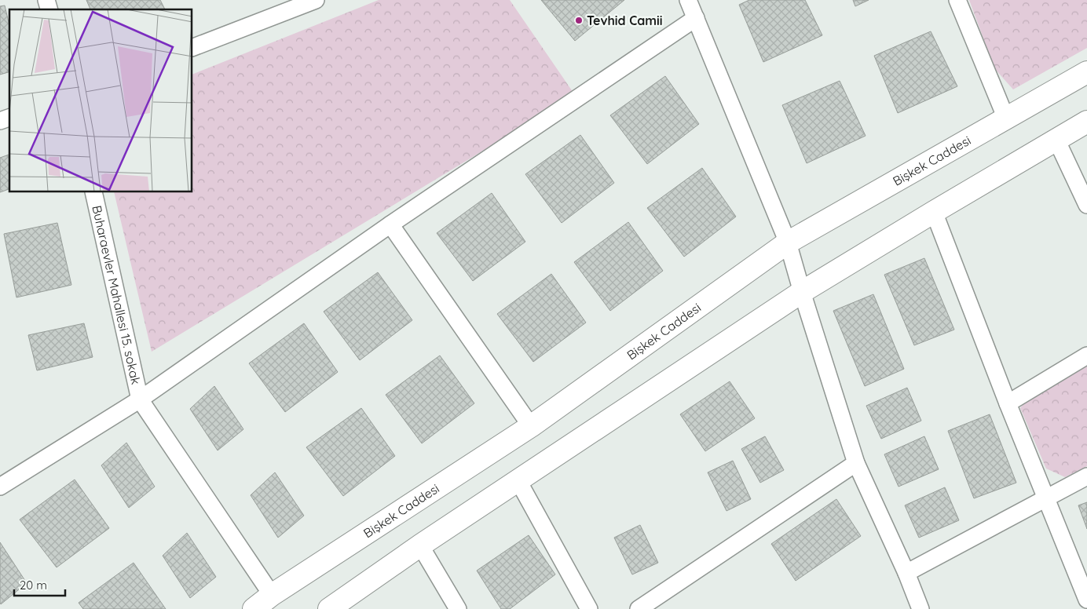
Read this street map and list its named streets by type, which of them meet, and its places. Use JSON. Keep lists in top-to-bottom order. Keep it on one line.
{"streets":{"street":["Bişkek Caddesi","Buharaevler Mahallesi 15. sokak"]},"places":["Tevhid Camii"],"scale_bar":"20 m"}
